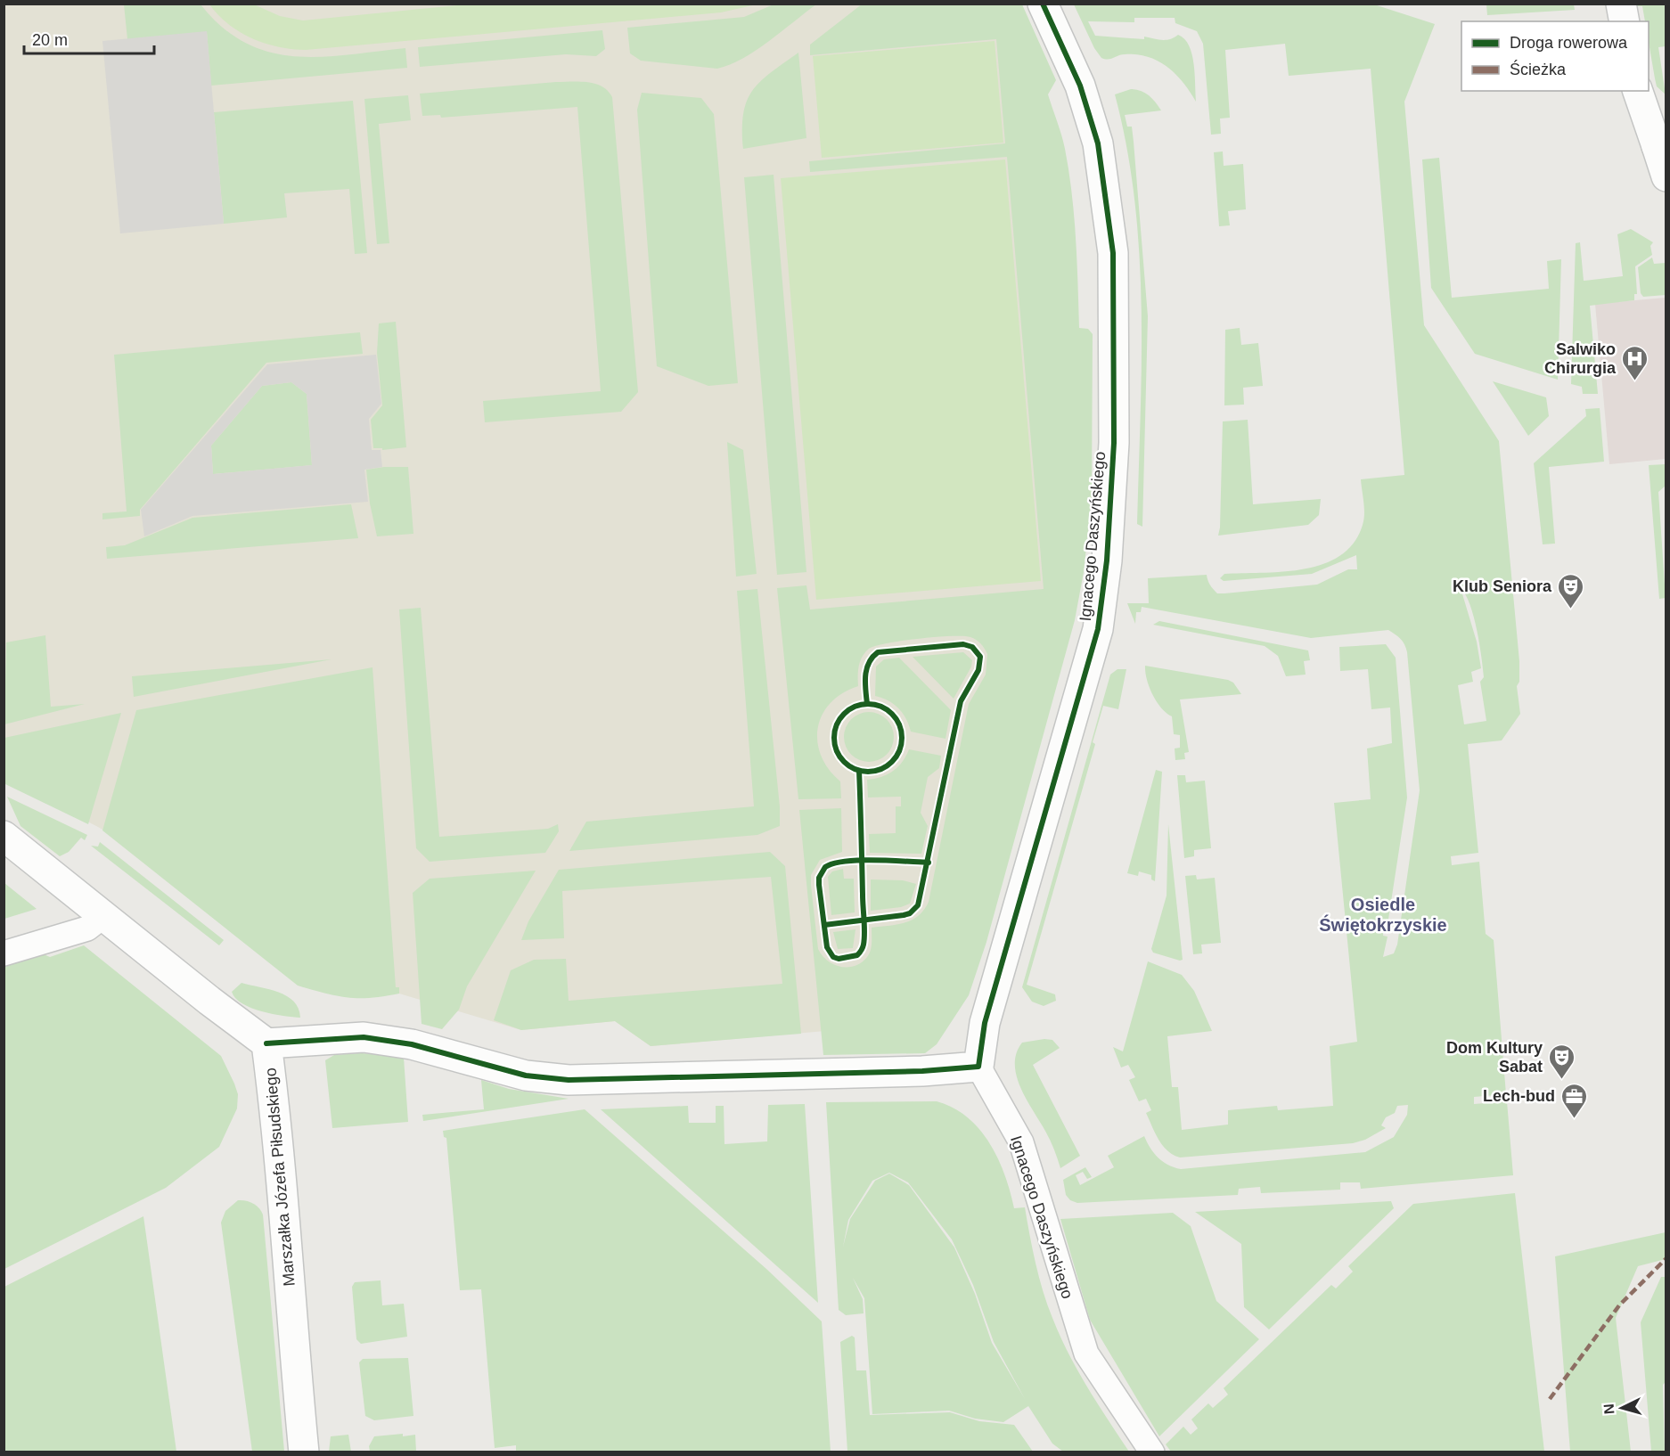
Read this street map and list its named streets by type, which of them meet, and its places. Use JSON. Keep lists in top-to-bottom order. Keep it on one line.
{"streets":{"street":["Ignacego Daszyńskiego","Marszałka Józefa Piłsudskiego"]},"districts":["Osiedle Świętokrzyskie"],"places":{"hospital":["Salwiko Chirurgia"],"theatre":["Klub Seniora","Dom Kultury Sabat"],"office":["Lech-bud"]},"legend":["Droga rowerowa","Ścieżka"],"scale_bar":"20 m","north":"left"}
